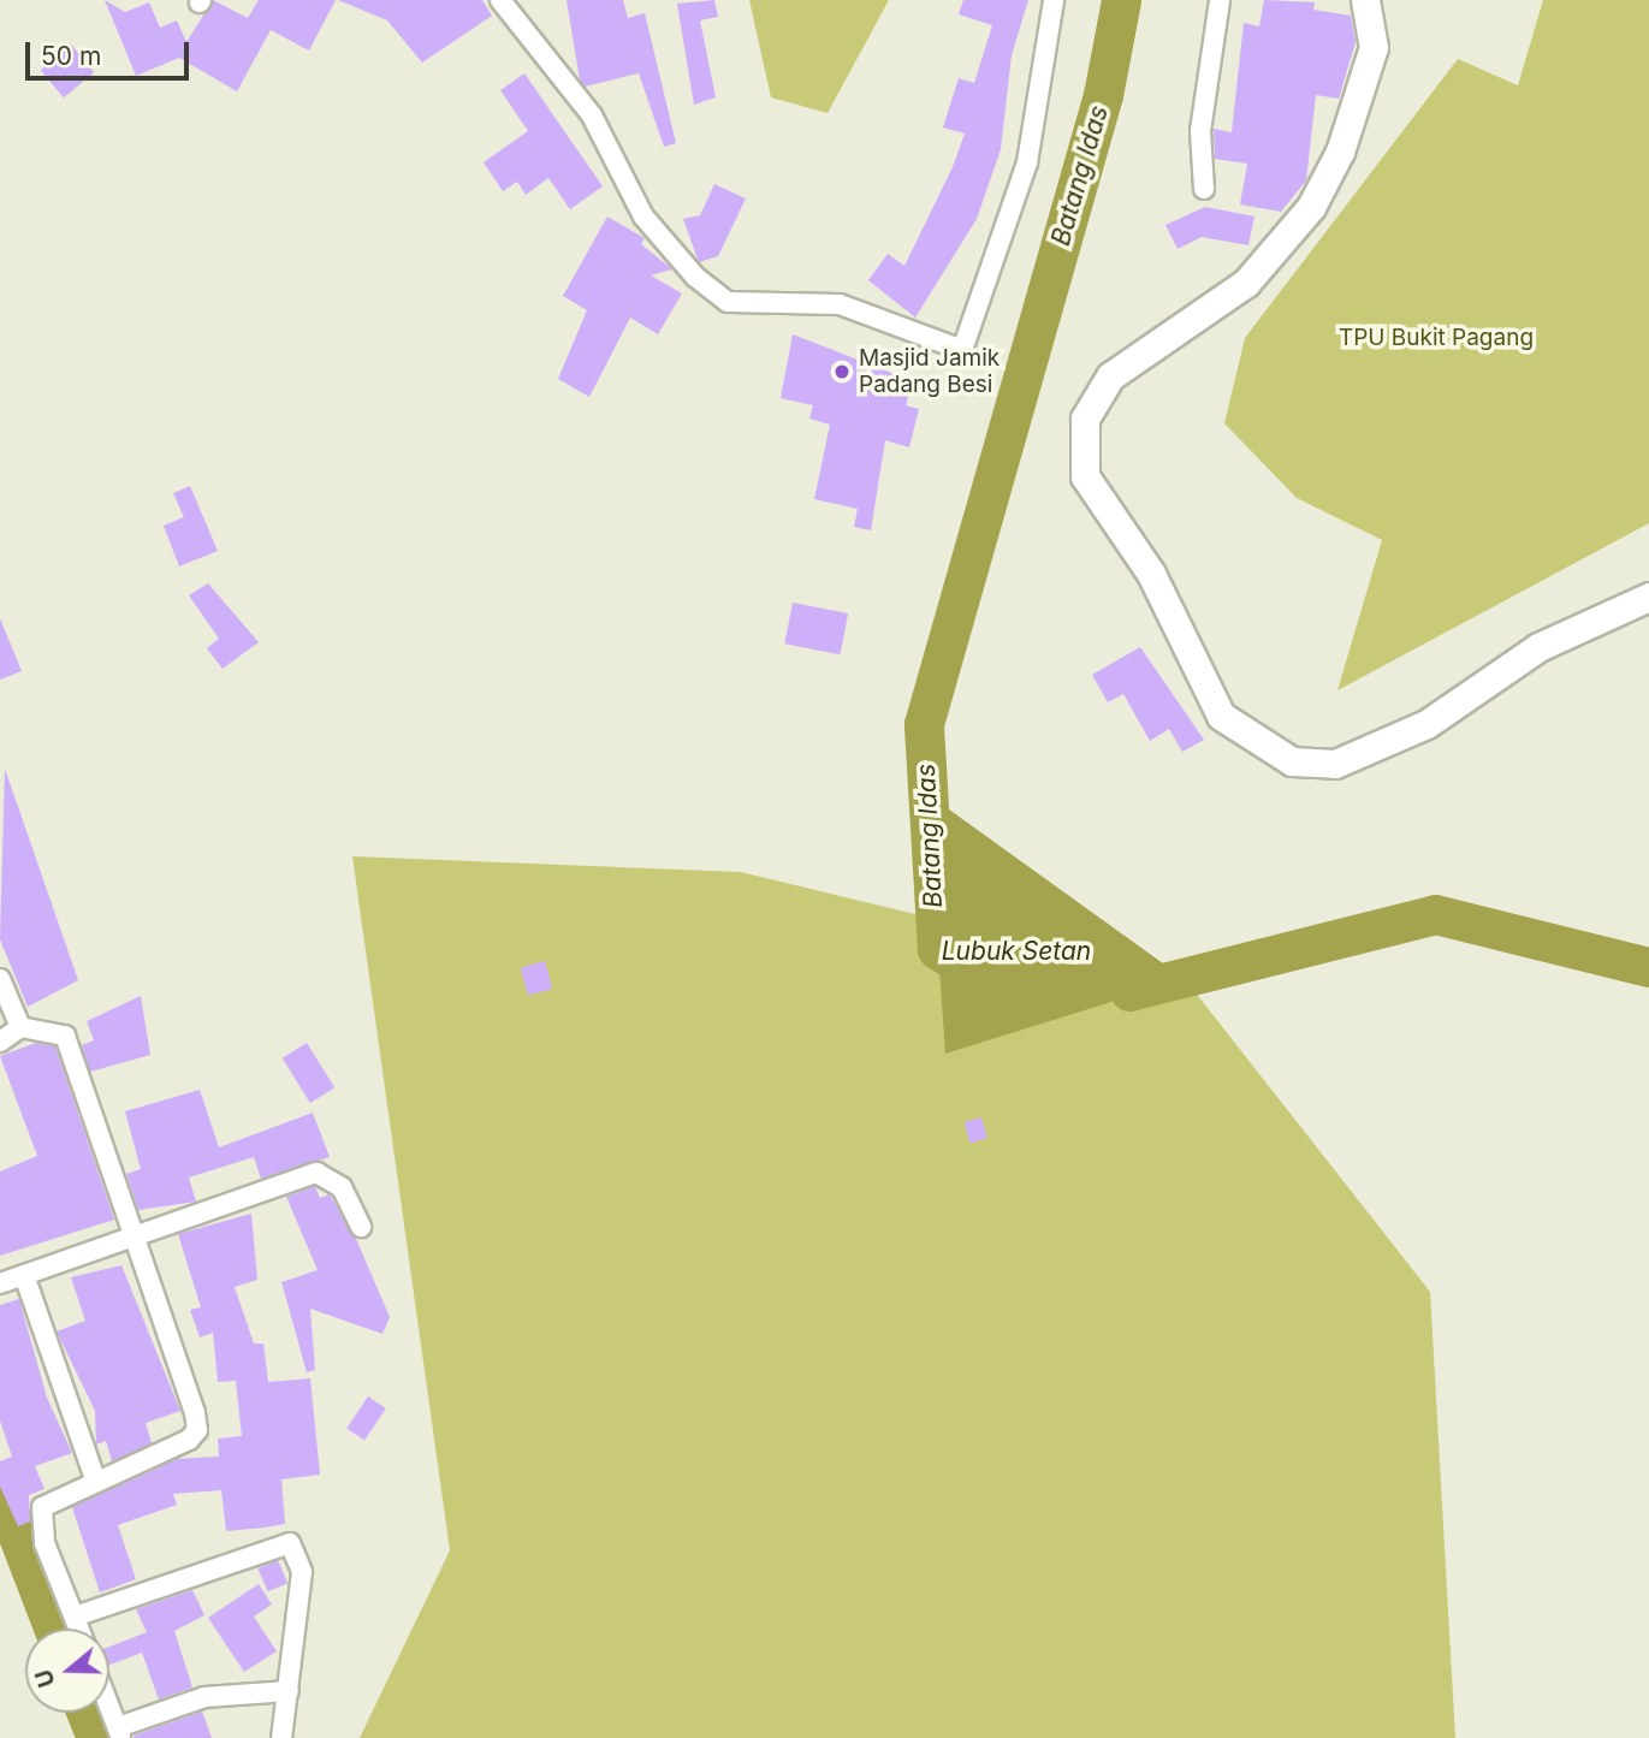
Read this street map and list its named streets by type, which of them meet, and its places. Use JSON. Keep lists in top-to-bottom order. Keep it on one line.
{"water":["Batang Idas","Lubuk Setan"],"parks":["TPU Bukit Pagang"],"places":["Masjid Jamik Padang Besi"],"scale_bar":"50 m","north":"left"}
